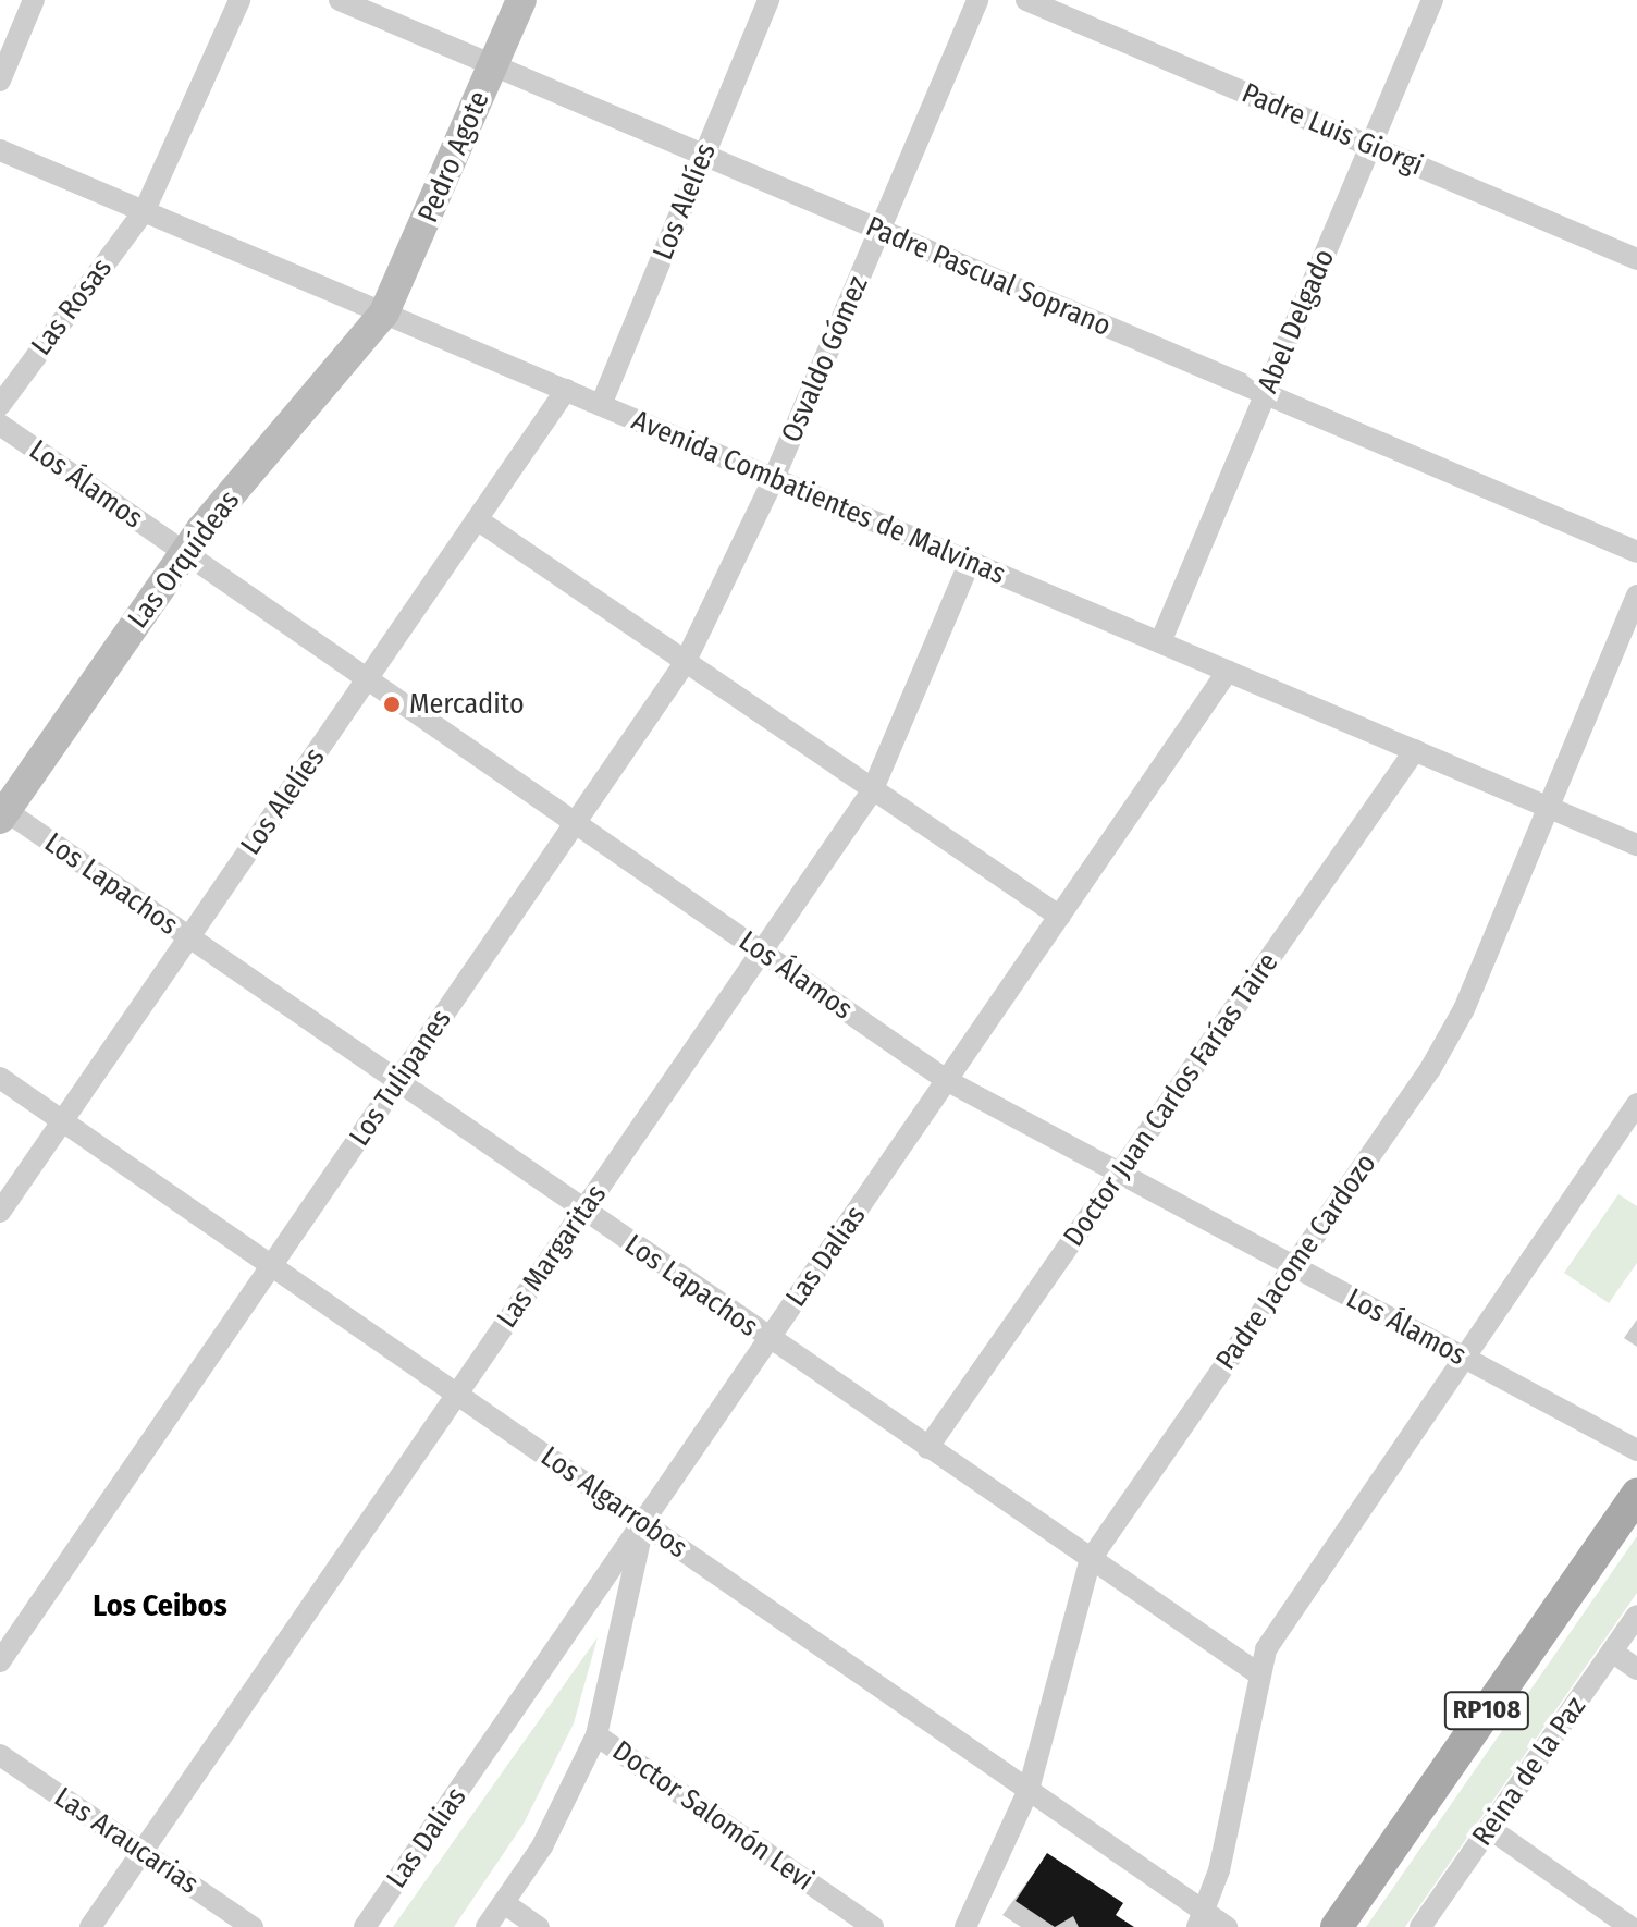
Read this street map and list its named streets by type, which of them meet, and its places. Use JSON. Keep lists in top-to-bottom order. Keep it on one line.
{"streets":{"main road":["RP108"],"street":["Padre Luis Giorgi","Pedro Agote","Los Alelíes","Padre Pascual Soprano","Las Rosas","Abel Delgado","Osvaldo Gómez","Los Álamos","Avenida Combatientes de Malvinas","Las Orquídeas","Los Lapachos","Los Tulipanes","Doctor Juan Carlos Farías Taire","Las Margaritas","Las Dalias","Padre Jacome Cardozo","Los Algarrobos","Reina de la Paz","Doctor Salomón Levi","Las Araucarias"]},"crossings":[["Padre Luis Giorgi","Abel Delgado"],["Pedro Agote","Padre Pascual Soprano"],["Pedro Agote","Avenida Combatientes de Malvinas"],["Pedro Agote","Las Orquídeas"],["Los Alelíes","Padre Pascual Soprano"],["Los Alelíes","Los Álamos"],["Los Alelíes","Avenida Combatientes de Malvinas"],["Los Alelíes","Los Lapachos"],["Los Alelíes","Los Algarrobos"],["Padre Pascual Soprano","Abel Delgado"],["Padre Pascual Soprano","Osvaldo Gómez"],["Las Rosas","Avenida Combatientes de Malvinas"],["Abel Delgado","Avenida Combatientes de Malvinas"],["Osvaldo Gómez","Avenida Combatientes de Malvinas"],["Osvaldo Gómez","Los Tulipanes"],["Los Álamos","Las Orquídeas"],["Los Álamos","Los Tulipanes"],["Los Álamos","Doctor Juan Carlos Farías Taire"],["Los Álamos","Las Margaritas"],["Los Álamos","Las Dalias"],["Los Álamos","Padre Jacome Cardozo"],["Avenida Combatientes de Malvinas","Las Orquídeas"],["Avenida Combatientes de Malvinas","Los Tulipanes"],["Avenida Combatientes de Malvinas","Doctor Juan Carlos Farías Taire"],["Avenida Combatientes de Malvinas","Las Margaritas"],["Avenida Combatientes de Malvinas","Las Dalias"],["Avenida Combatientes de Malvinas","Padre Jacome Cardozo"],["Las Orquídeas","Los Lapachos"],["Los Lapachos","Los Tulipanes"],["Los Lapachos","Doctor Juan Carlos Farías Taire"],["Los Lapachos","Las Margaritas"],["Los Lapachos","Las Dalias"],["Los Lapachos","Padre Jacome Cardozo"],["Los Tulipanes","Los Algarrobos"],["Las Margaritas","Los Algarrobos"],["Las Margaritas","Las Araucarias"],["Las Dalias","Los Algarrobos"],["Padre Jacome Cardozo","Los Algarrobos"]],"districts":["Los Ceibos"],"places":["Mercadito"]}
